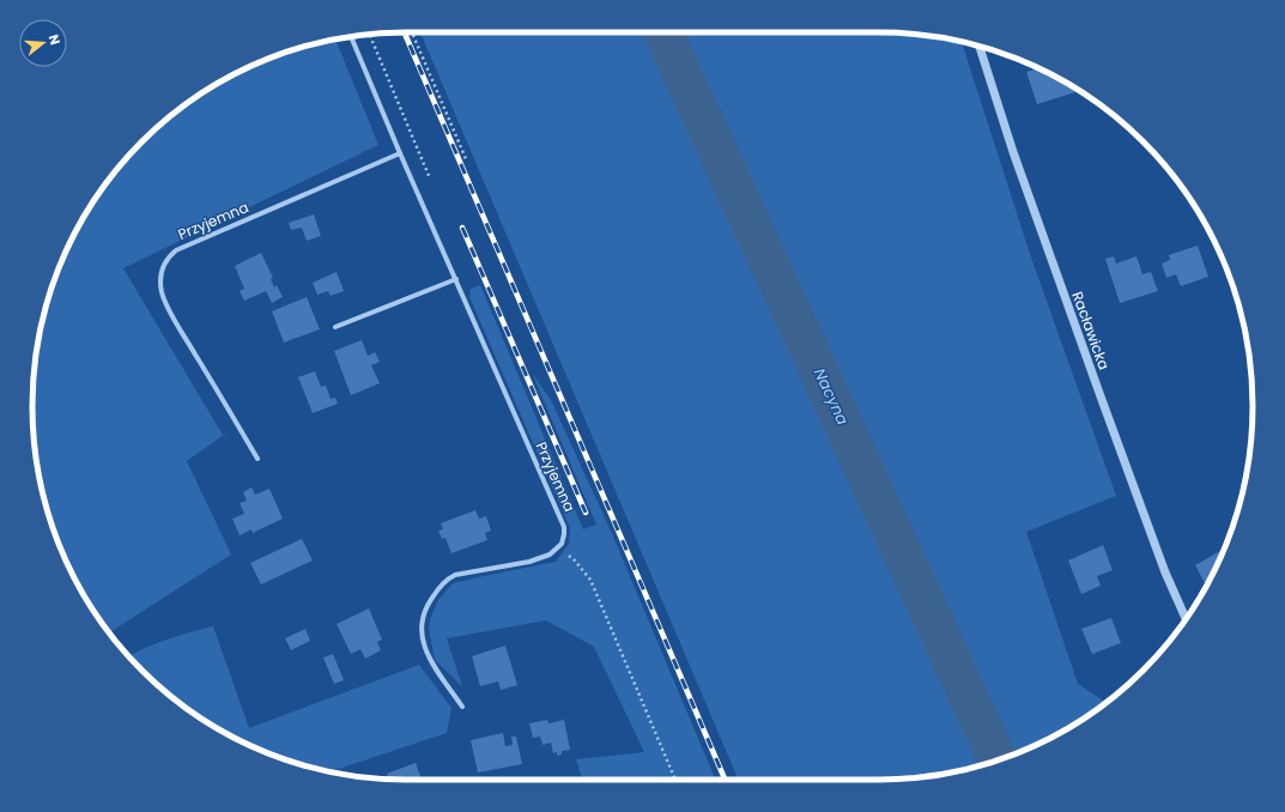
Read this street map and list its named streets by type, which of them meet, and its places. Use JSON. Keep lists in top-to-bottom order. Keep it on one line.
{"streets":{"street":["Przyjemna","Racławicka"]},"water":["Nacyna"],"north":"right"}
